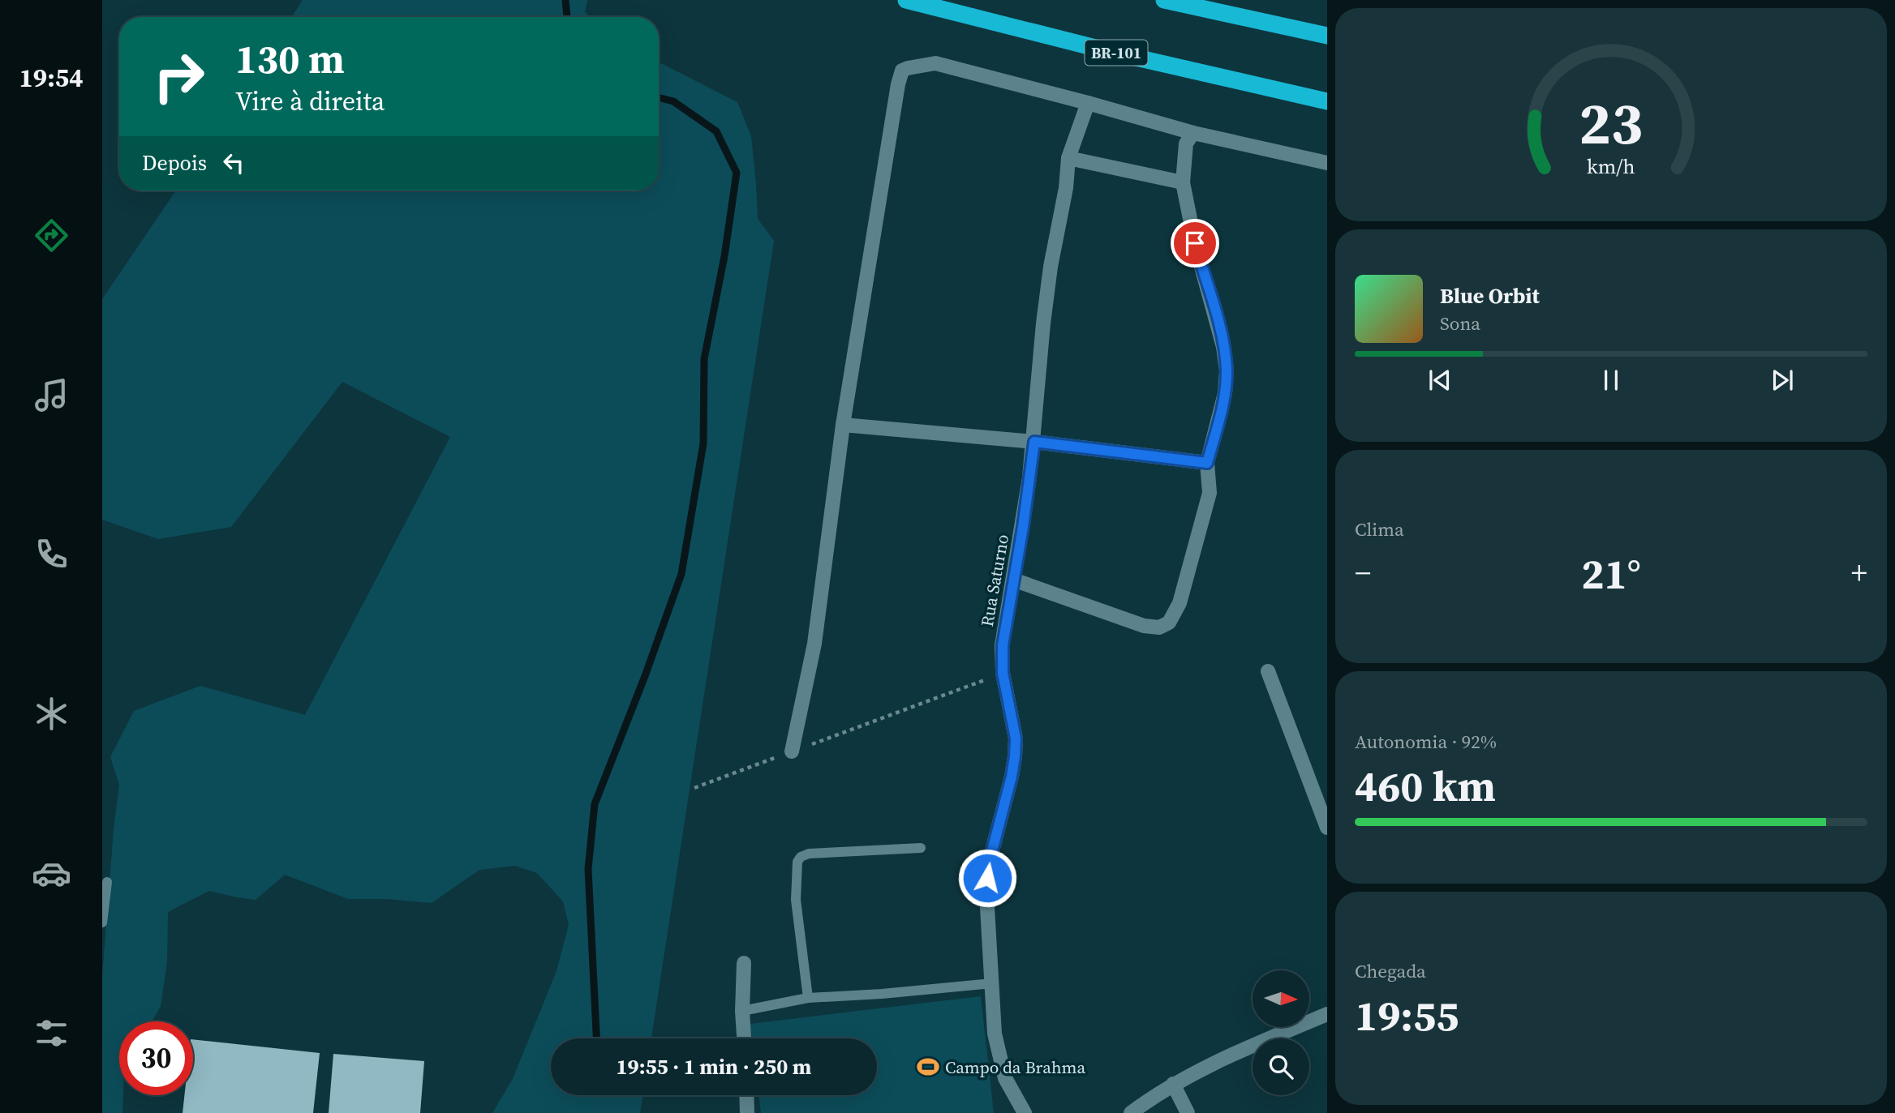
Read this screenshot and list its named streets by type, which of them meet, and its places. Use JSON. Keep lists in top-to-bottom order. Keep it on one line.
{"streets":{"highway":["BR-101"],"street":["Rua Saturno"]},"places":{"sports":["Campo da Brahma"]},"north":"right","page":{"tabs":"19:54","turn":["130 m","Vire à direita"],"then":"Depois","song":["Blue Orbit","Sona"],"tile":["Clima",["Autonomia · 92%","460 km"],["Chegada","19:55"]],"heat":["−","21°","+"],"limit":"30","trip":"19:55 · 1 min · 250 m","gauge":["23","km/h"]}}
